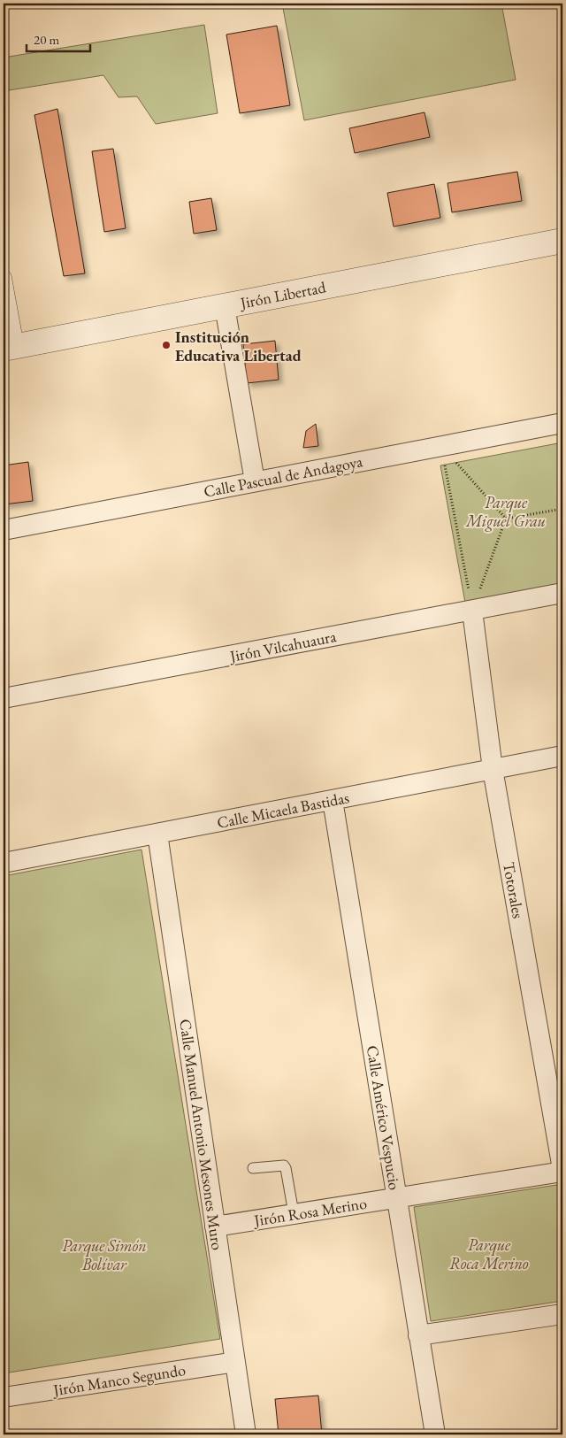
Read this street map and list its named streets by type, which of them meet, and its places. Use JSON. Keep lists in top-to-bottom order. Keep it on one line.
{"streets":{"street":["Jirón Libertad","Calle Pascual de Andagoya","Jirón Vilcahuaura","Calle Micaela Bastidas","Totorales","Calle Américo Vespucio","Calle Manuel Antonio Mesones Muro","Jirón Rosa Merino","Jirón Manco Segundo"]},"crossings":[["Jirón Vilcahuaura","Totorales"],["Calle Micaela Bastidas","Totorales"],["Calle Micaela Bastidas","Calle Américo Vespucio"],["Calle Micaela Bastidas","Calle Manuel Antonio Mesones Muro"],["Totorales","Jirón Rosa Merino"],["Calle Américo Vespucio","Jirón Rosa Merino"],["Calle Manuel Antonio Mesones Muro","Jirón Rosa Merino"],["Calle Manuel Antonio Mesones Muro","Jirón Manco Segundo"]],"parks":["Parque Miguel Grau","Parque Roca Merino","Parque Simón Bolívar"],"places":["Institución Educativa Libertad"],"scale_bar":"20 m"}
